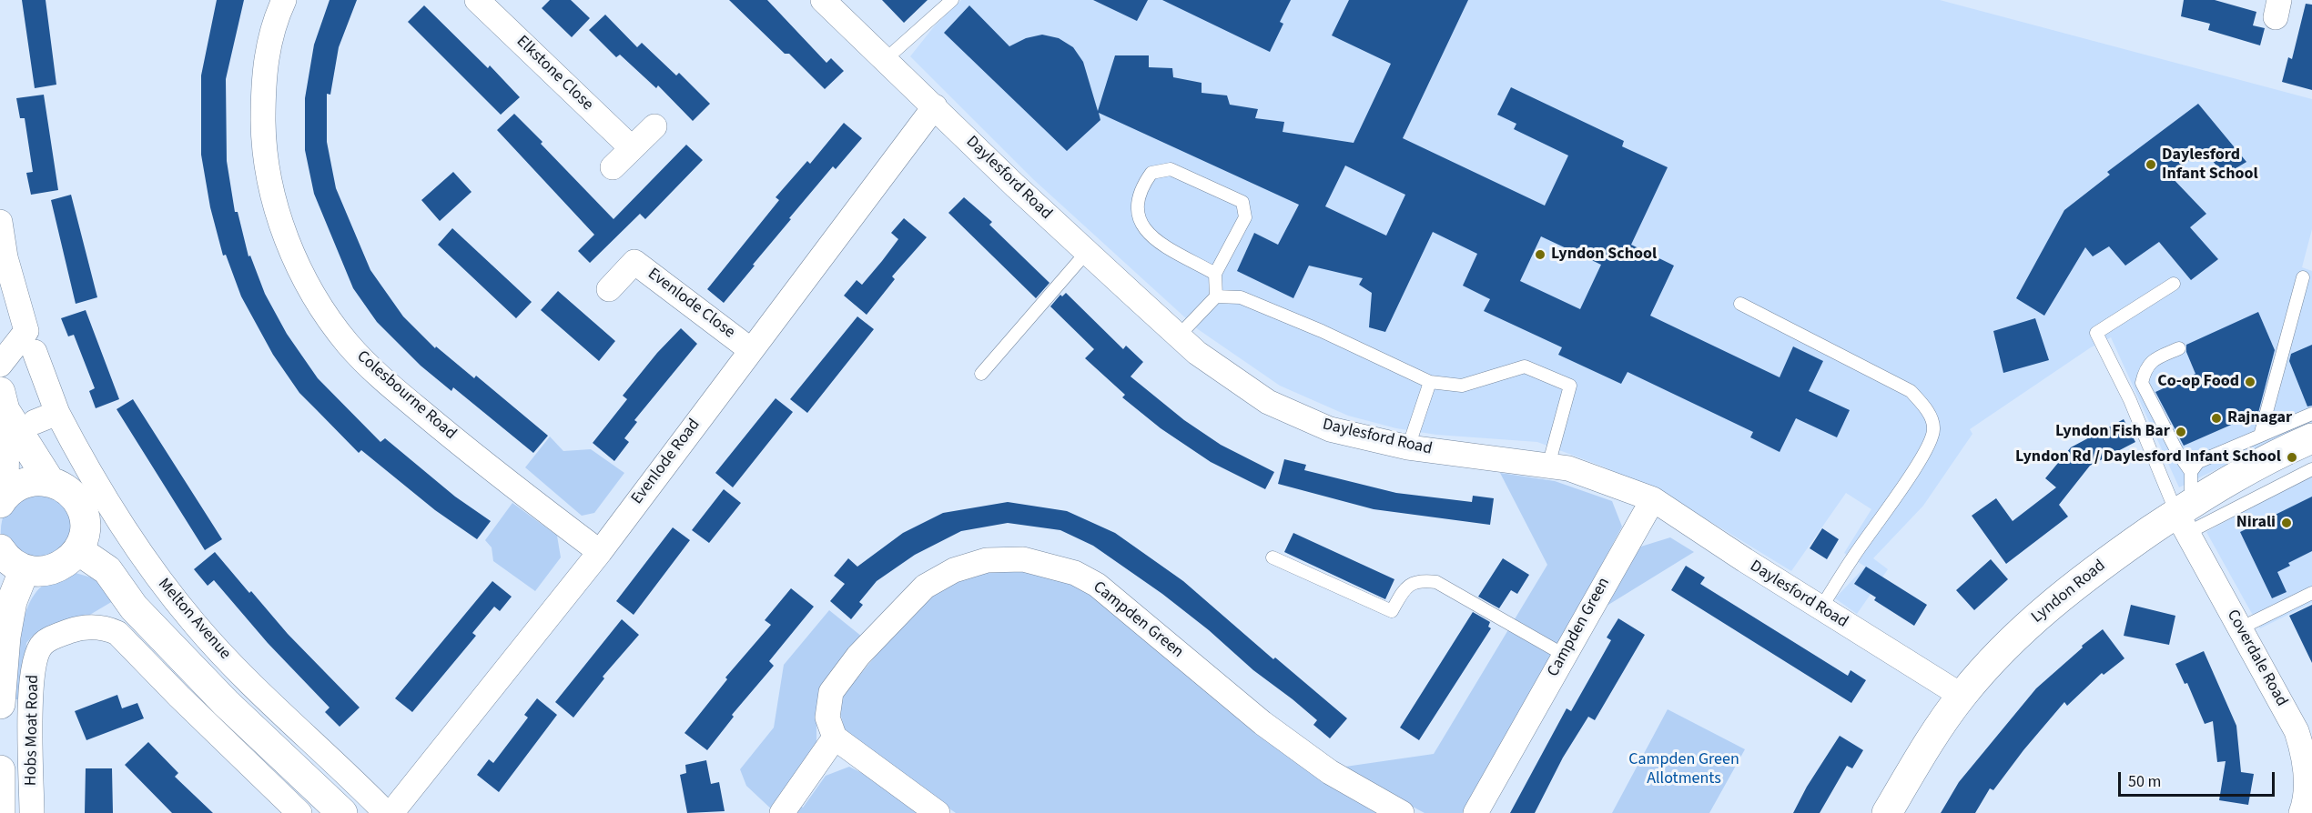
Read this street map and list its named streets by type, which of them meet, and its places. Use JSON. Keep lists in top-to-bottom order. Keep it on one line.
{"streets":{"street":["Elkstone Close","Daylesford Road","Evenlode Close","Colesbourne Road","Evenlode Road","Lyndon Road","Melton Avenue","Campden Green","Coverdale Road","Hobs Moat Road"]},"crossings":[["Daylesford Road","Evenlode Road"],["Daylesford Road","Lyndon Road"],["Daylesford Road","Campden Green"],["Evenlode Close","Evenlode Road"],["Colesbourne Road","Evenlode Road"],["Lyndon Road","Coverdale Road"]],"parks":["Campden Green Allotments"],"places":["Daylesford Infant School","Lyndon School","Co-op Food","Rajnagar","Lyndon Fish Bar","Lyndon Rd / Daylesford Infant School","Nirali"],"scale_bar":"50 m"}
